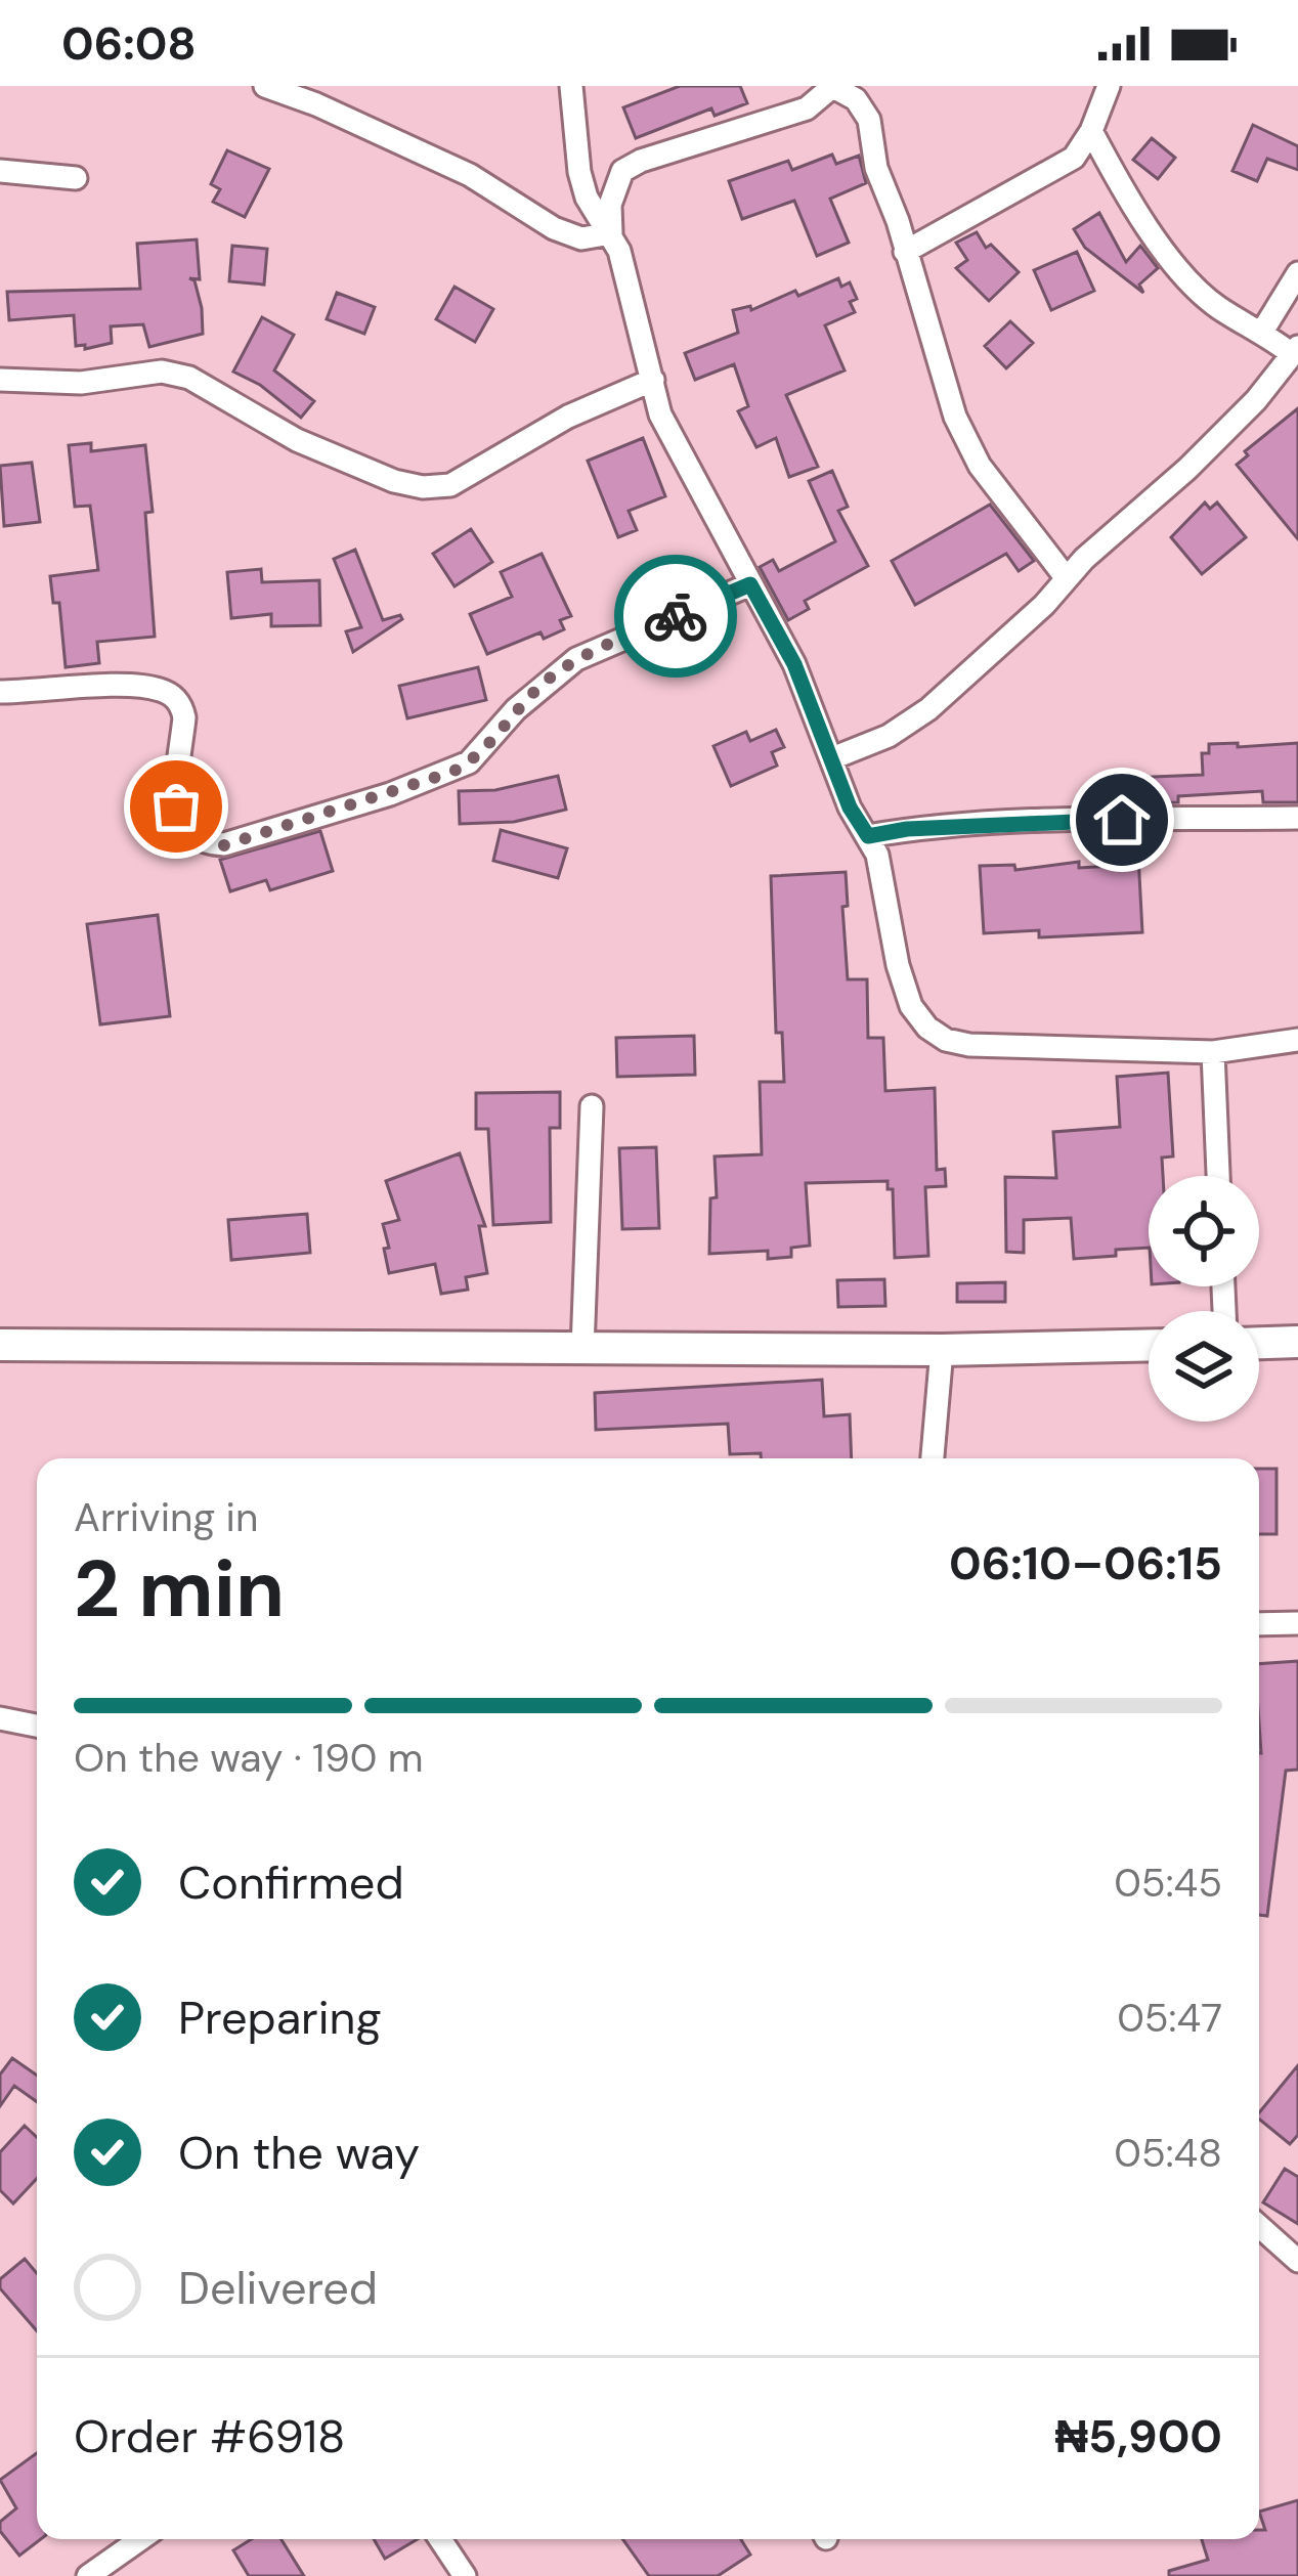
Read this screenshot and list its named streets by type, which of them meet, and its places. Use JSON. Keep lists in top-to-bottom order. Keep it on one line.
{"page":{"status":"06:08","heading":["2 min","Arriving in","06:10–06:15"],"panel":["Order #6918","₦5,900"],"bar":"On the way · 190 m","list":[["Confirmed","05:45"],["Preparing","05:47"],["On the way","05:48"],"Delivered"]}}
